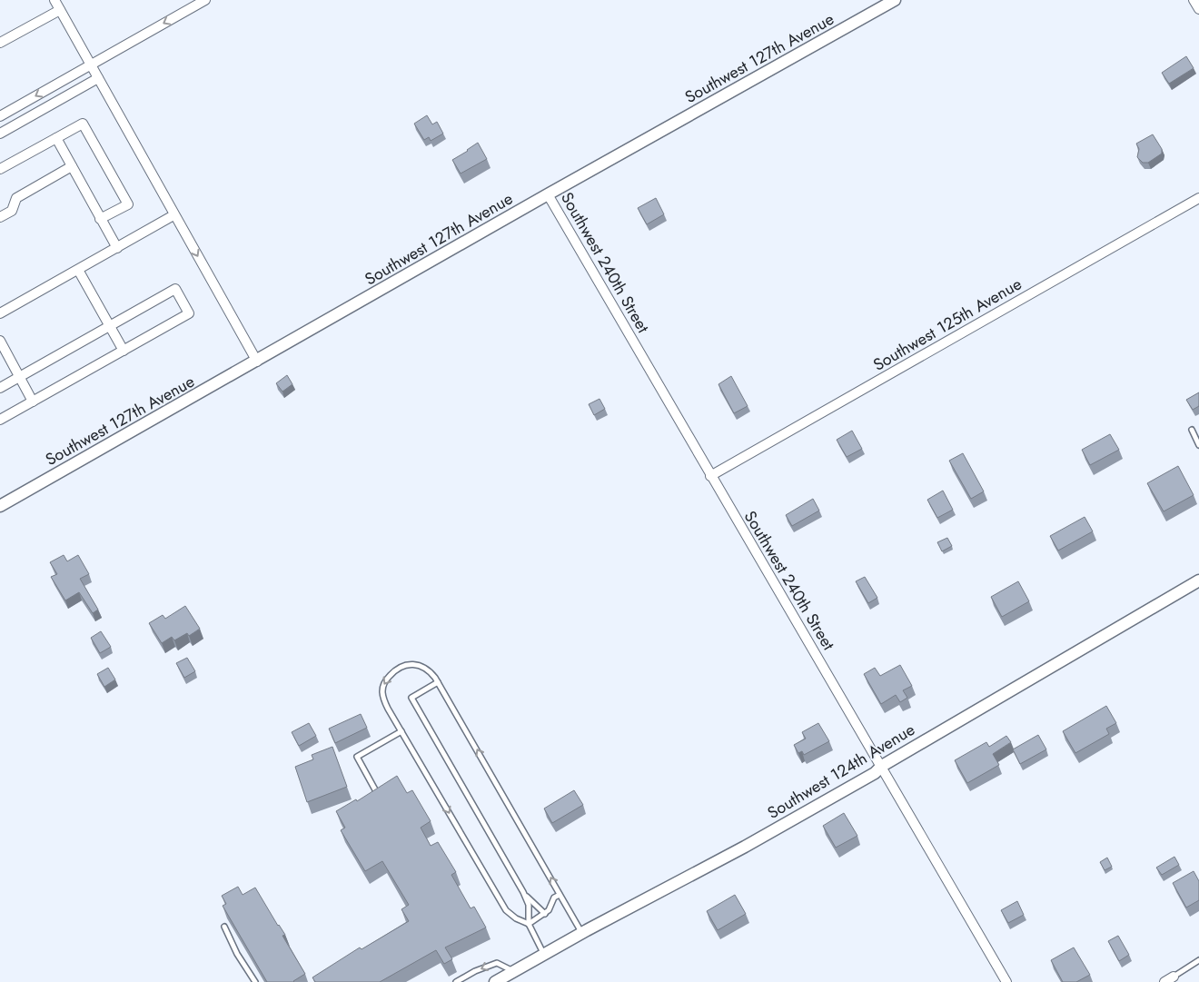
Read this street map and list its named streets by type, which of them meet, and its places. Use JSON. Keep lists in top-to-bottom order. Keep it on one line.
{"streets":{"street":["Southwest 127th Avenue","Southwest 240th Street","Southwest 125th Avenue","Southwest 124th Avenue"]},"crossings":[["Southwest 127th Avenue","Southwest 240th Street"],["Southwest 240th Street","Southwest 125th Avenue"],["Southwest 240th Street","Southwest 124th Avenue"]]}
